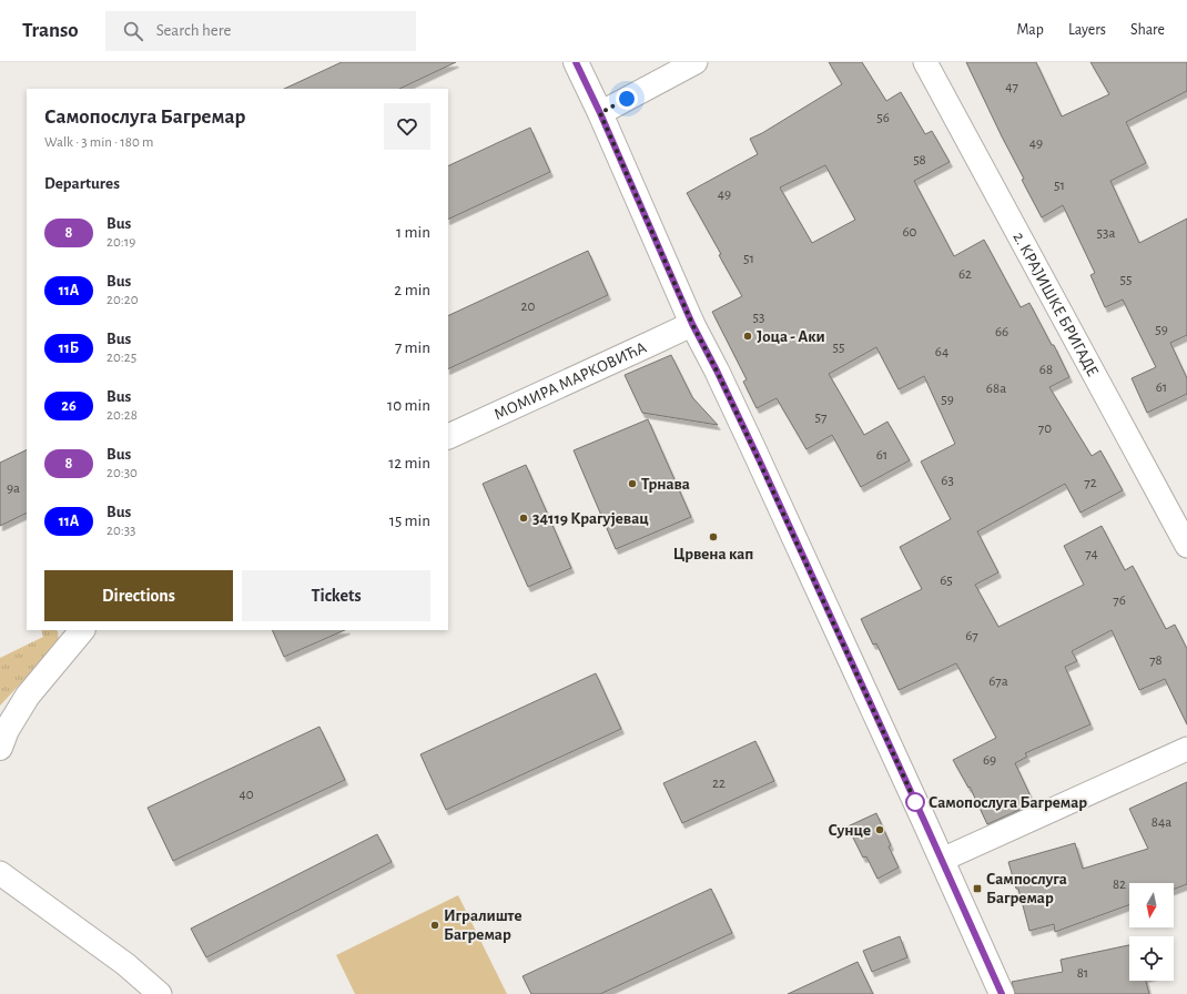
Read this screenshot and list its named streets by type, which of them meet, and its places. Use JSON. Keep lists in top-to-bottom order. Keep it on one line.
{"streets":{"street":["2. КРАЈИШКЕ БРИГАДЕ","МОМИРА МАРКОВИЋА"]},"places":{"other":["Јоца - Аки","Трнава","34119 Крагујевац","Црвена кап","Самопослуга Багремар","Сунце","Игралиште Багремар"],"transit":["Сампослуга Багремар"]},"lines":["bus line 8"],"house_numbers":["47","56","49","58","51","49","60","53a","51","62","55","20","53","59","66","55","64","68","61","68a","59","57","70","61","63","72","9a","74","65","76","67","78","67a","69","22","40","84a","82","81"],"north":"bottom","page":{"header":"Transo","search":"Search here","nav":["Map","Layers","Share"],"heading":[["Самопослуга Багремар","Walk · 3 min · 180 m"],"Departures"],"list":[{"mark":"8","name":"Bus","note":"20:19","value":"1 min"},{"mark":"11А","name":"Bus","note":"20:20","value":"2 min"},{"mark":"11Б","name":"Bus","note":"20:25","value":"7 min"},{"mark":"26","name":"Bus","note":"20:28","value":"10 min"},{"mark":"8","name":"Bus","note":"20:30","value":"12 min"},{"mark":"11А","name":"Bus","note":"20:33","value":"15 min"}],"buttons":["Directions","Tickets"]}}
